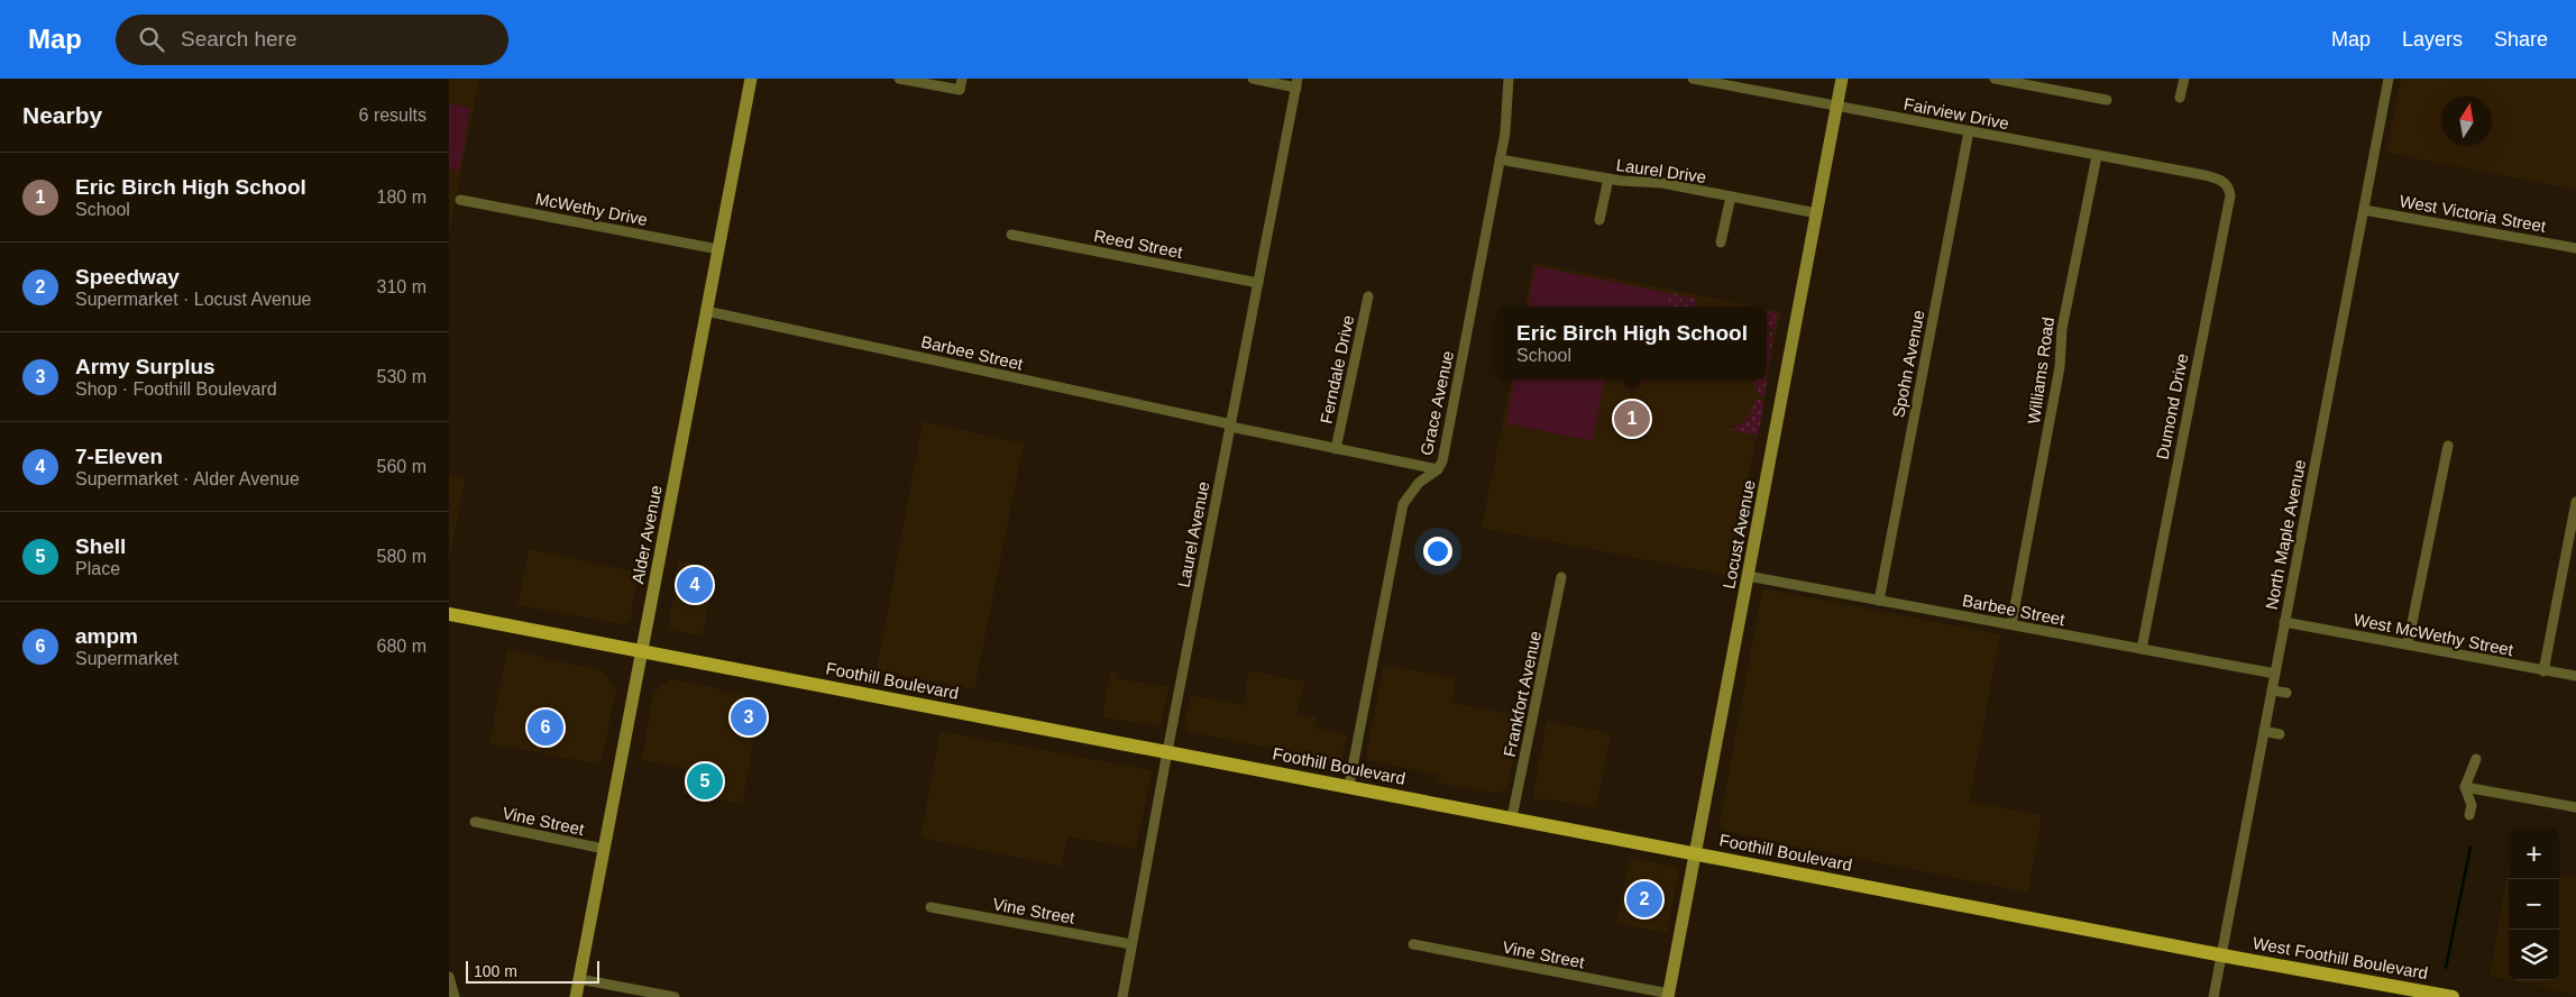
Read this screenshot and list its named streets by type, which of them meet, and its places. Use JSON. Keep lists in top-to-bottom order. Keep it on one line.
{"streets":{"main road":["Alder Avenue","Locust Avenue","Foothill Boulevard","West Foothill Boulevard"],"street":["Fairview Drive","Laurel Drive","McWethy Drive","West Victoria Street","Reed Street","Barbee Street","Spohn Avenue","Ferndale Drive","Williams Road","Grace Avenue","Dumond Drive","Laurel Avenue","North Maple Avenue","West McWethy Street","Frankfort Avenue","Vine Street"]},"crossings":[["Fairview Drive","Spohn Avenue"],["Fairview Drive","Williams Road"],["Fairview Drive","Dumond Drive"],["Fairview Drive","Locust Avenue"],["Laurel Drive","Grace Avenue"],["Laurel Drive","Locust Avenue"],["McWethy Drive","Alder Avenue"],["West Victoria Street","North Maple Avenue"],["Reed Street","Laurel Avenue"],["Barbee Street","Spohn Avenue"],["Barbee Street","Ferndale Drive"],["Barbee Street","Williams Road"],["Barbee Street","Grace Avenue"],["Barbee Street","Dumond Drive"],["Barbee Street","Alder Avenue"],["Barbee Street","Laurel Avenue"],["Barbee Street","Locust Avenue"],["Barbee Street","North Maple Avenue"],["Grace Avenue","Foothill Boulevard"],["Alder Avenue","Foothill Boulevard"],["Alder Avenue","Vine Street"],["Laurel Avenue","Foothill Boulevard"],["Laurel Avenue","Vine Street"],["Locust Avenue","Foothill Boulevard"],["Locust Avenue","Vine Street"],["North Maple Avenue","West McWethy Street"],["North Maple Avenue","Foothill Boulevard"],["North Maple Avenue","West Foothill Boulevard"],["Foothill Boulevard","Frankfort Avenue"],["Foothill Boulevard","West Foothill Boulevard"]],"scale_bar":"100 m","north":"top","page":{"header":"Map","search":"Search here","nav":["Map","Layers","Share"],"heading":["Nearby","6 results"],"list":[{"mark":"1","name":"Eric Birch High School","note":"School","value":"180 m"},{"mark":"2","name":"Speedway","note":"Supermarket · Locust Avenue","value":"310 m"},{"mark":"3","name":"Army Surplus","note":"Shop · Foothill Boulevard","value":"530 m"},{"mark":"4","name":"7-Eleven","note":"Supermarket · Alder Avenue","value":"560 m"},{"mark":"5","name":"Shell","note":"Place","value":"580 m"},{"mark":"6","name":"ampm","note":"Supermarket","value":"680 m"}],"popup":["Eric Birch High School","School"],"pins":["1","4","3","6","5","2"],"map_buttons":["+","−"],"scale":"100 m"}}
